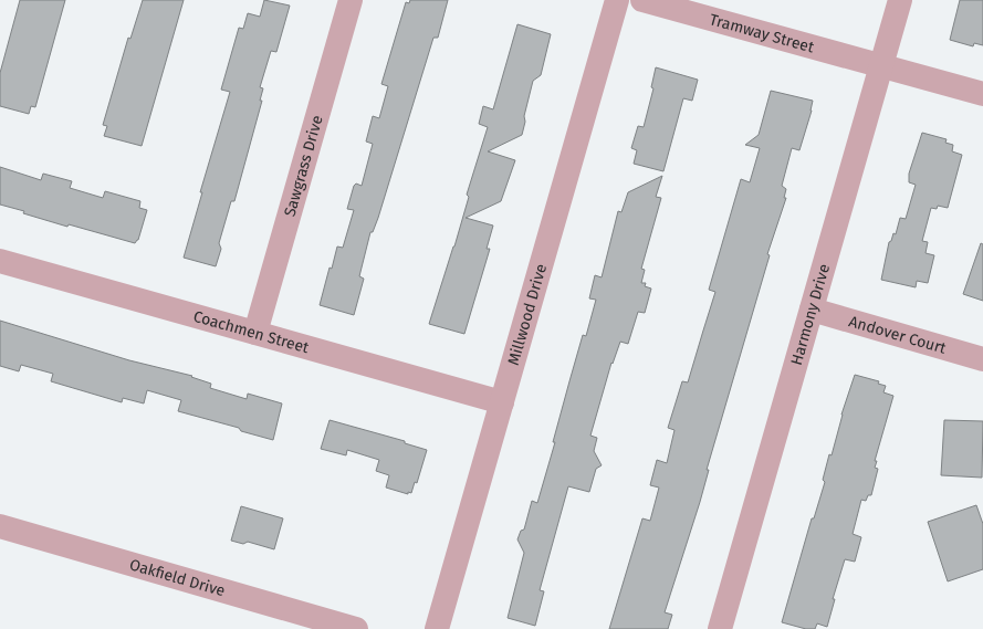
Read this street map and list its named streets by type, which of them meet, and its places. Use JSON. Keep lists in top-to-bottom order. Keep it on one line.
{"streets":{"street":["Tramway Street","Sawgrass Drive","Millwood Drive","Harmony Drive","Coachmen Street","Andover Court","Oakfield Drive"]},"crossings":[["Tramway Street","Harmony Drive"],["Sawgrass Drive","Coachmen Street"],["Millwood Drive","Coachmen Street"],["Harmony Drive","Andover Court"]]}
